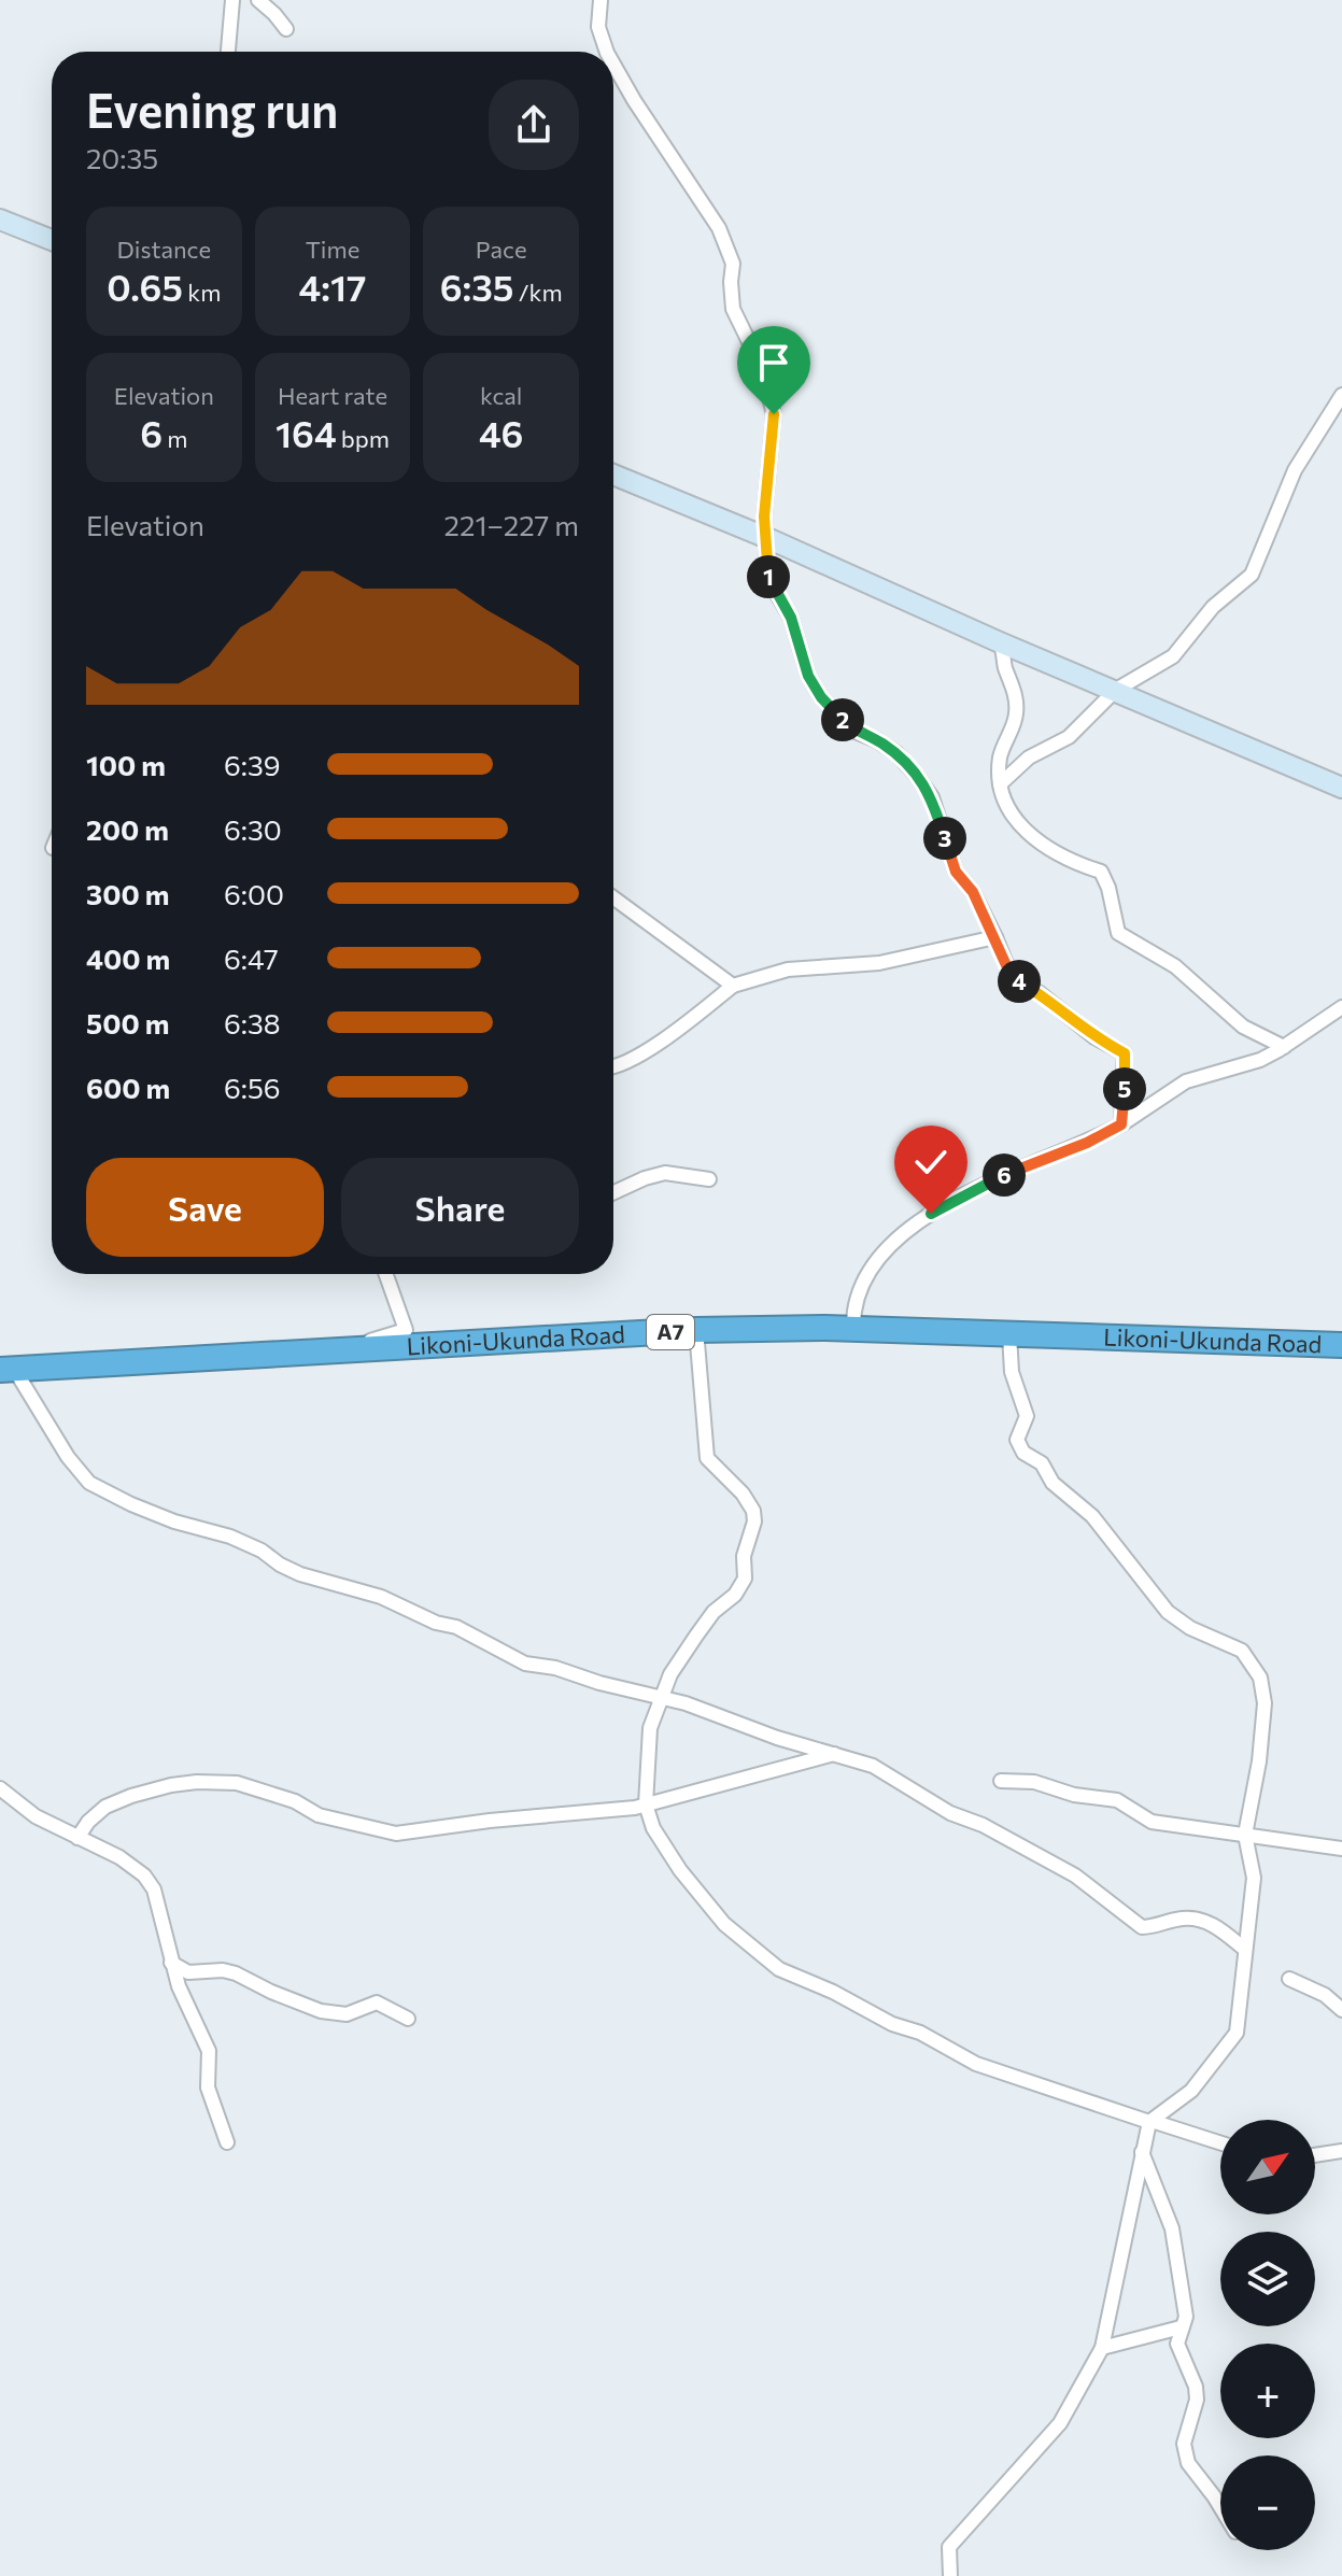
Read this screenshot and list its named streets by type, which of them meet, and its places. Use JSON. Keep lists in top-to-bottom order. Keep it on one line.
{"streets":{"highway":["A7","Likoni-Ukunda Road"]},"north":"top right","page":{"heading":["Evening run","20:35"],"stats":[["Distance","0.65 km"],["Time","4:17"],["Pace","6:35 /km"],["Elevation","6 m"],["Heart rate","164 bpm"],["kcal","46"]],"chart":["Elevation","221–227 m"],"pins":["1","2","3","4","5","6"],"list":[{"name":"100 m","note":"6:39"},{"name":"200 m","note":"6:30"},{"name":"300 m","note":"6:00"},{"name":"400 m","note":"6:47"},{"name":"500 m","note":"6:38"},{"name":"600 m","note":"6:56"}],"buttons":["Save","Share"],"map_buttons":["+","−"]}}
